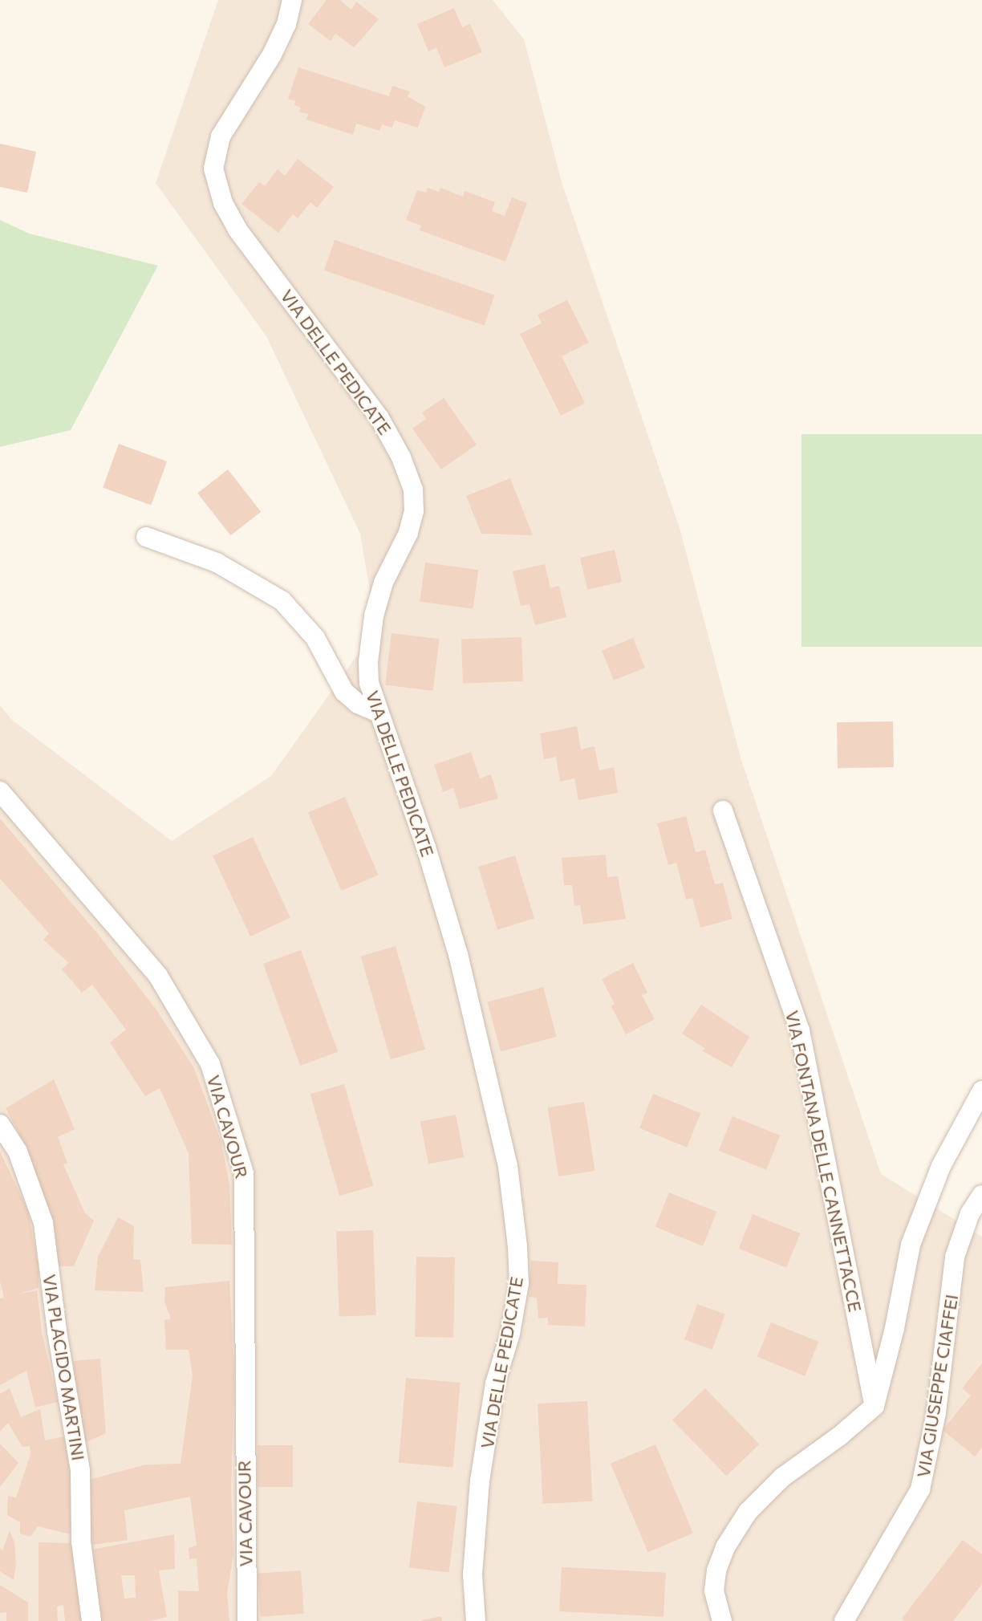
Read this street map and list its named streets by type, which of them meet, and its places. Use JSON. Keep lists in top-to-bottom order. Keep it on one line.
{"streets":{"street":["VIA DELLE PEDICATE","VIA CAVOUR","VIA FONTANA DELLE CANNETTACCE","VIA PLACIDO MARTINI","VIA GIUSEPPE CIAFFEI"]}}
